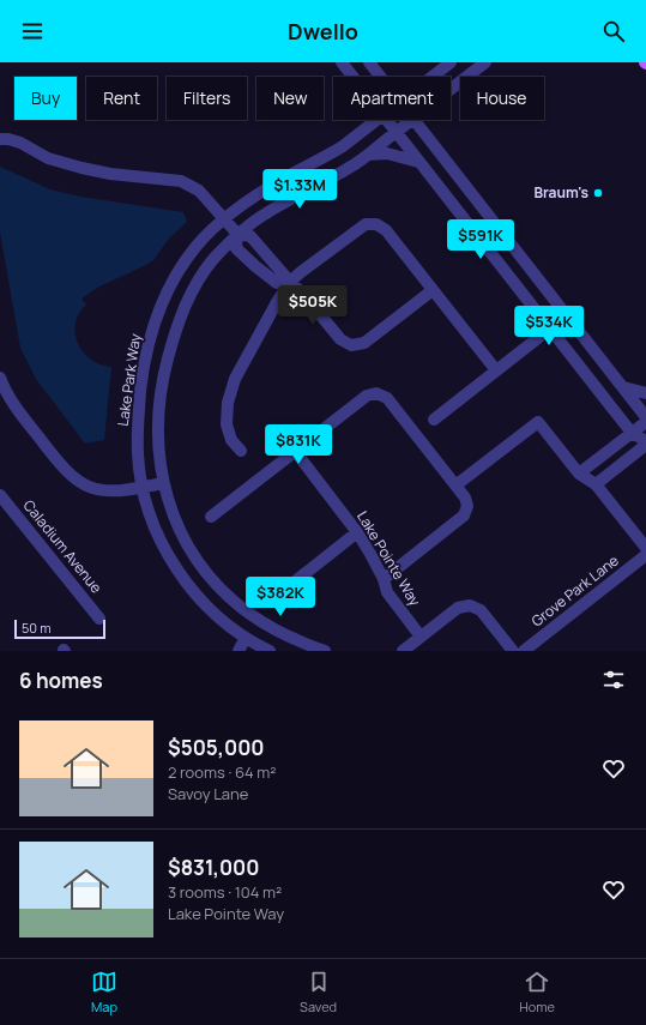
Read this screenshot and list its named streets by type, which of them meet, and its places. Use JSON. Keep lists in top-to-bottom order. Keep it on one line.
{"streets":{"street":["Lake Park Way","Caladium Avenue","Lake Pointe Way","Grove Park Lane"]},"places":["Braum's"],"scale_bar":"50 m","page":{"header":"Dwello","chip":["Buy","Rent","Filters","New","Apartment","House"],"price":["$1.33M","$591K","$505K","$534K","$831K","$382K"],"scale":"50 m","heading":"6 homes","list":[{"name":"$505,000","note":"2 rooms · 64 m² · Savoy Lane"},{"name":"$831,000","note":"3 rooms · 104 m² · Lake Pointe Way"}],"tabs":["Map","Saved","Home"]}}
